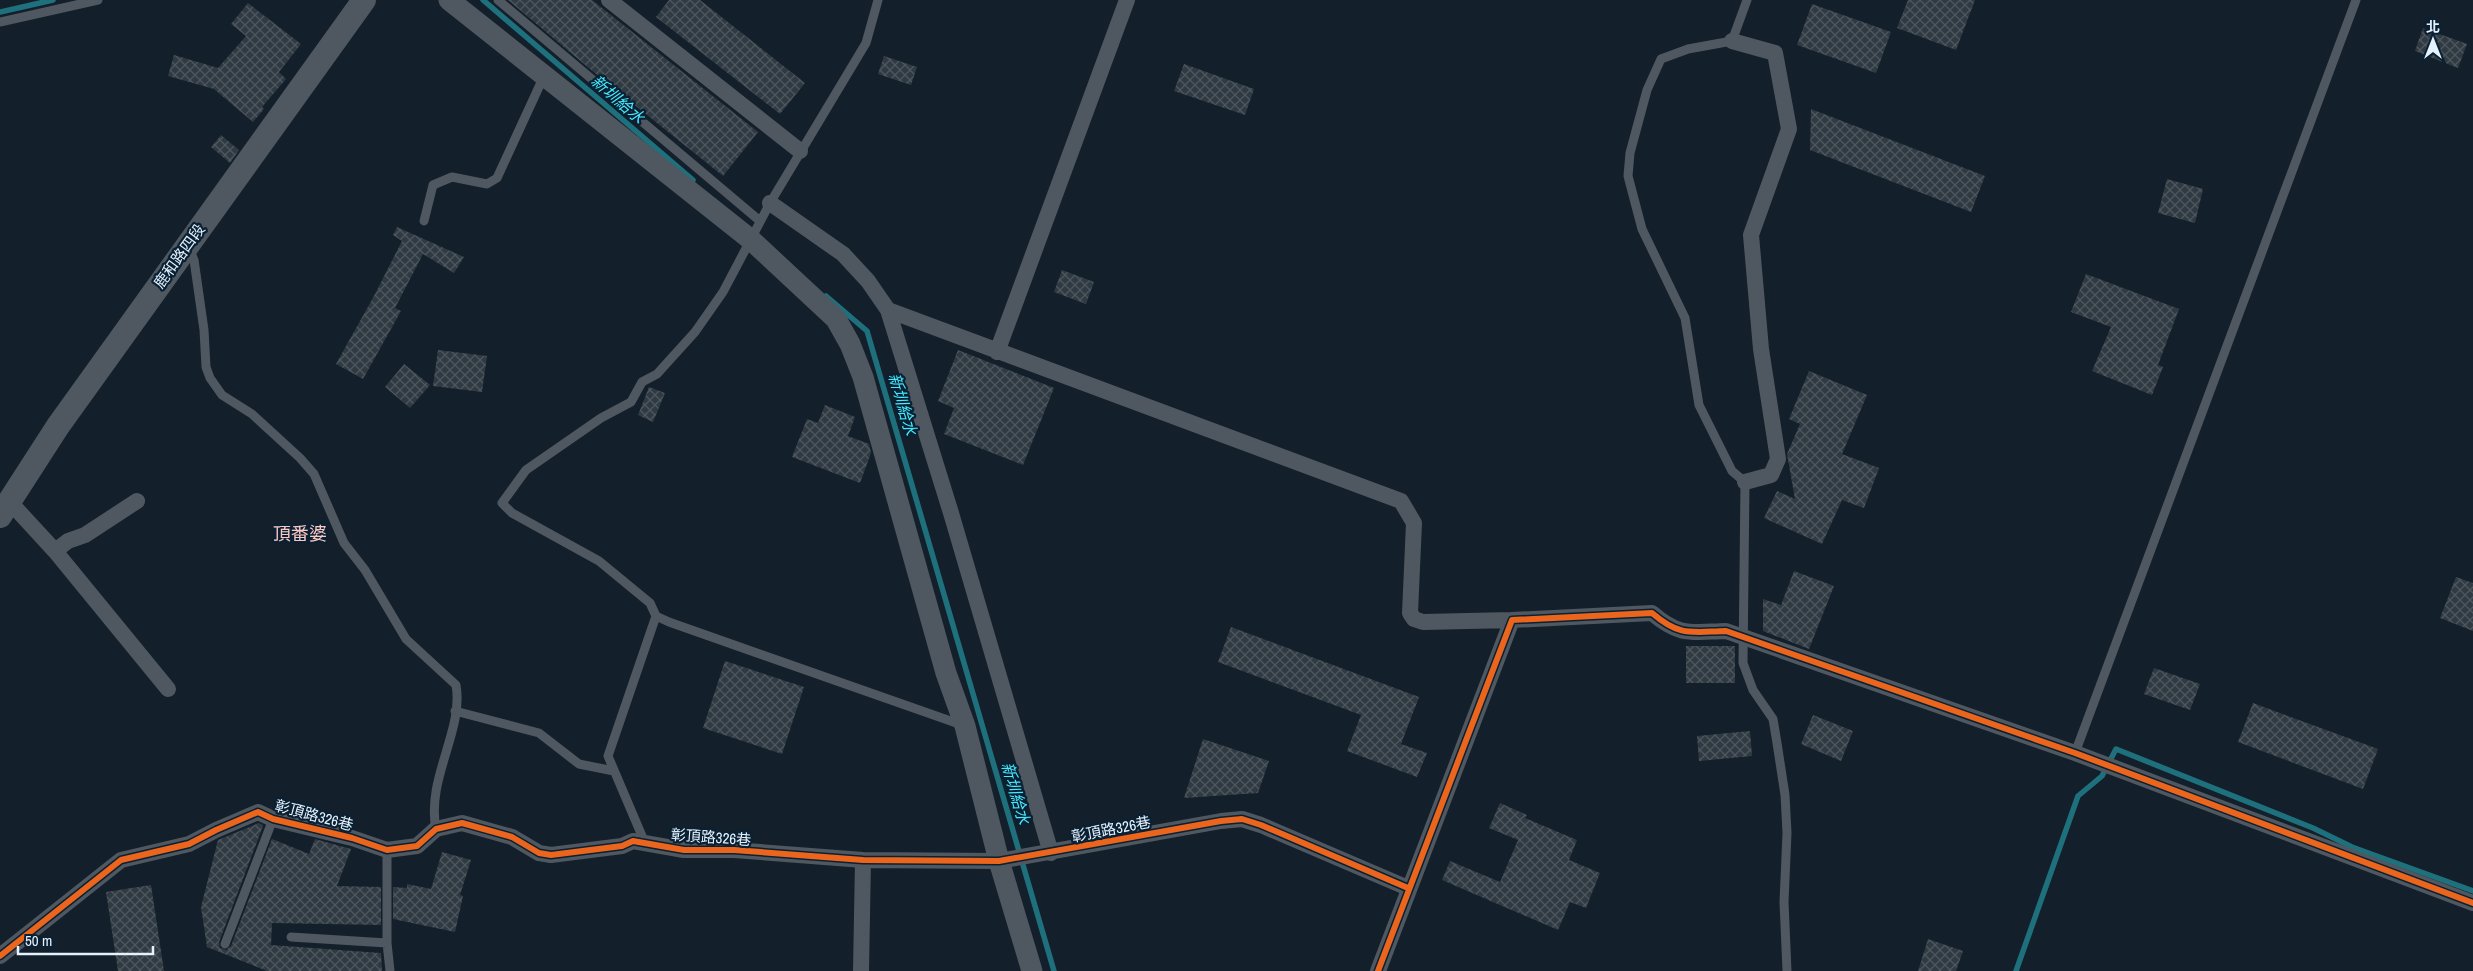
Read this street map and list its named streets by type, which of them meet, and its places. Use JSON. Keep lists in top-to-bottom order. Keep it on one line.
{"streets":{"main road":["鹿和路四段"],"street":["彰頂路326巷"]},"districts":["頂番婆"],"water":["新圳給水"],"scale_bar":"50 m","north":"top"}
